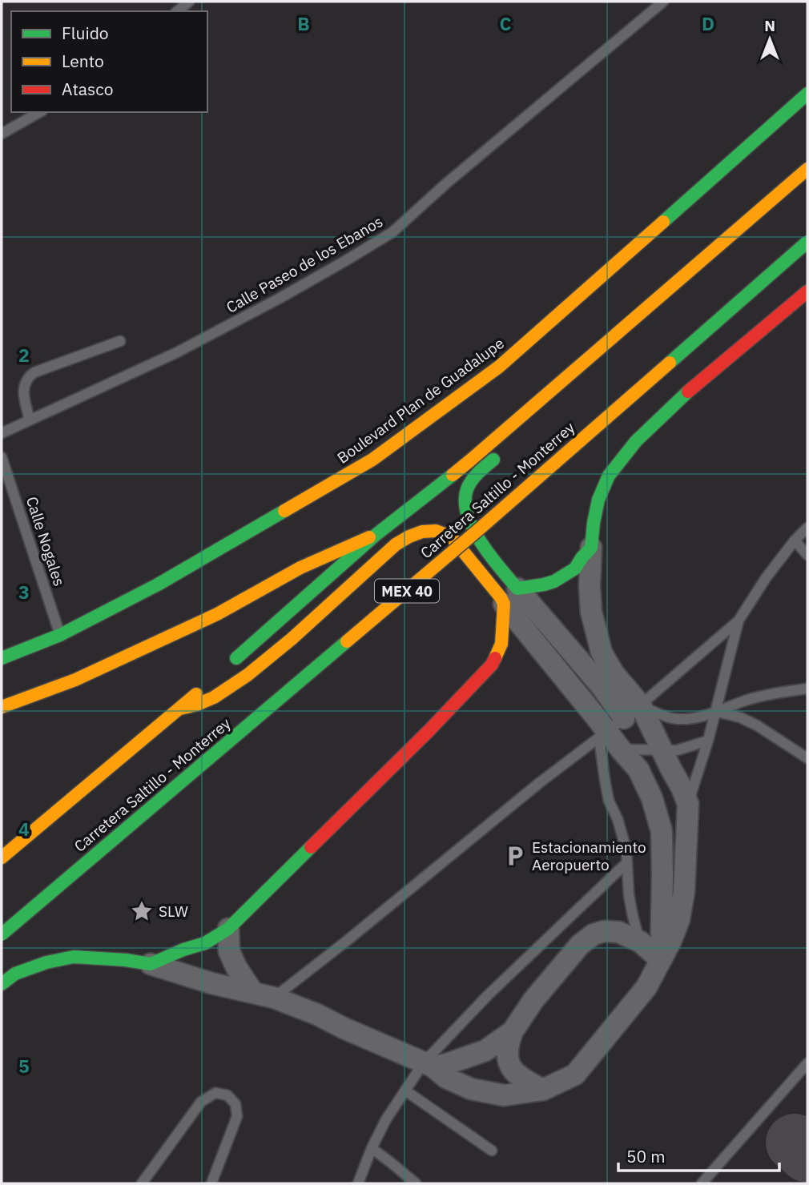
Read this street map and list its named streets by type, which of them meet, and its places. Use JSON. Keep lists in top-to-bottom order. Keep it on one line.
{"streets":{"main road":["Boulevard Plan de Guadalupe","Carretera Saltillo - Monterrey","MEX 40"],"lane":["Calle Paseo de los Ebanos","Calle Nogales"]},"crossings":[["Boulevard Plan de Guadalupe","Calle Nogales"]],"places":{"parking":["Estacionamiento Aeropuerto"],"place":["SLW"]},"legend":["Fluido","Lento","Atasco"],"scale_bar":"50 m","north":"top","grid":{"columns":["B","C","D"],"rows":["2","3","4","5"]}}
